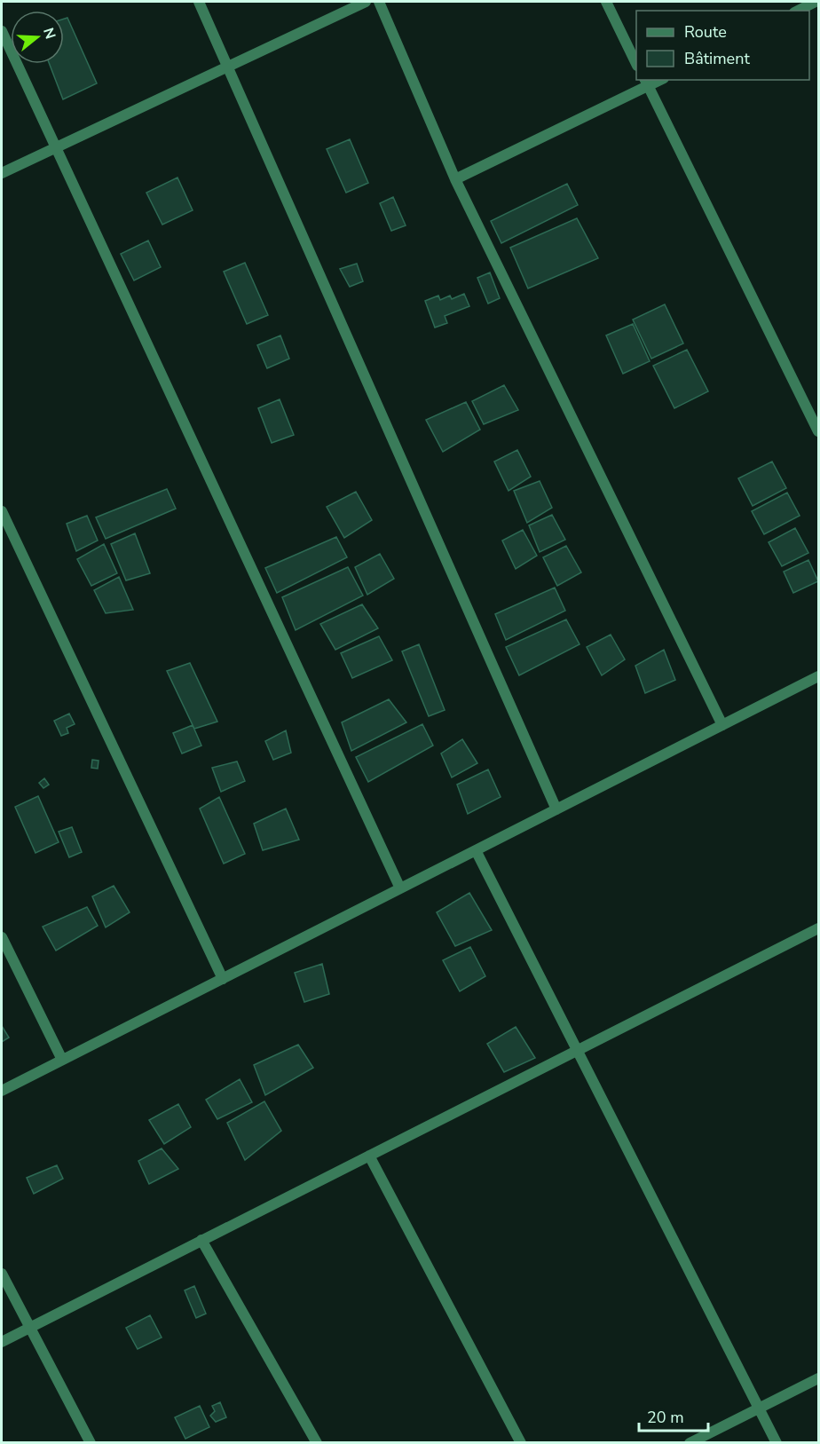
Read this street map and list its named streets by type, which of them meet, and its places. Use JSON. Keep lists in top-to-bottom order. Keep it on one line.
{"legend":["Route","Bâtiment"],"scale_bar":"20 m","north":"right"}
